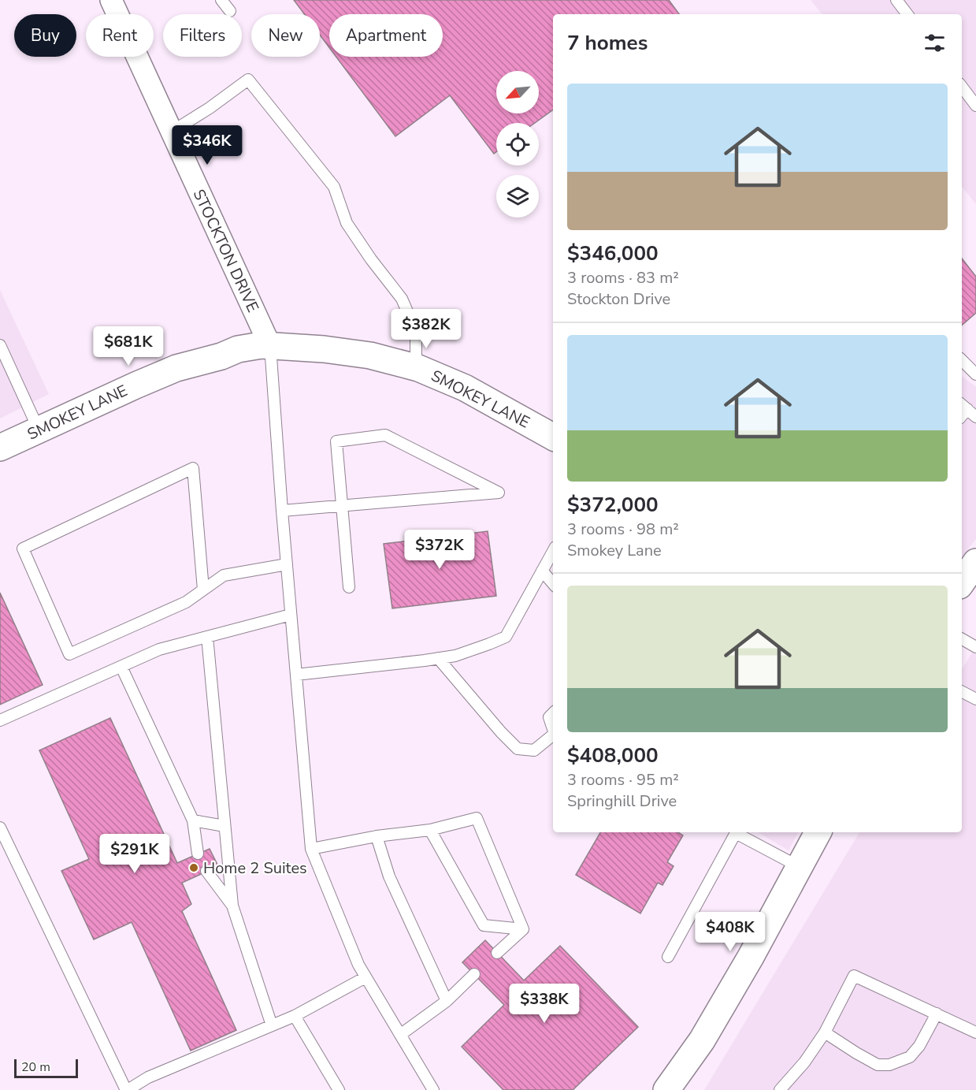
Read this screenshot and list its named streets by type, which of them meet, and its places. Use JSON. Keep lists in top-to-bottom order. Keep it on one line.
{"streets":{"street":["STOCKTON DRIVE","SMOKEY LANE"]},"crossings":[["STOCKTON DRIVE","SMOKEY LANE"]],"places":["Home 2 Suites"],"scale_bar":"20 m","north":"bottom left","page":{"chip":["Buy","Rent","Filters","New","Apartment"],"heading":"7 homes","list":[{"name":"$346,000","note":"3 rooms · 83 m² · Stockton Drive"},{"name":"$372,000","note":"3 rooms · 98 m² · Smokey Lane"},{"name":"$408,000","note":"3 rooms · 95 m² · Springhill Drive"}],"price":["$346K","$382K","$681K","$372K","$291K","$408K","$338K"],"scale":"20 m"}}
